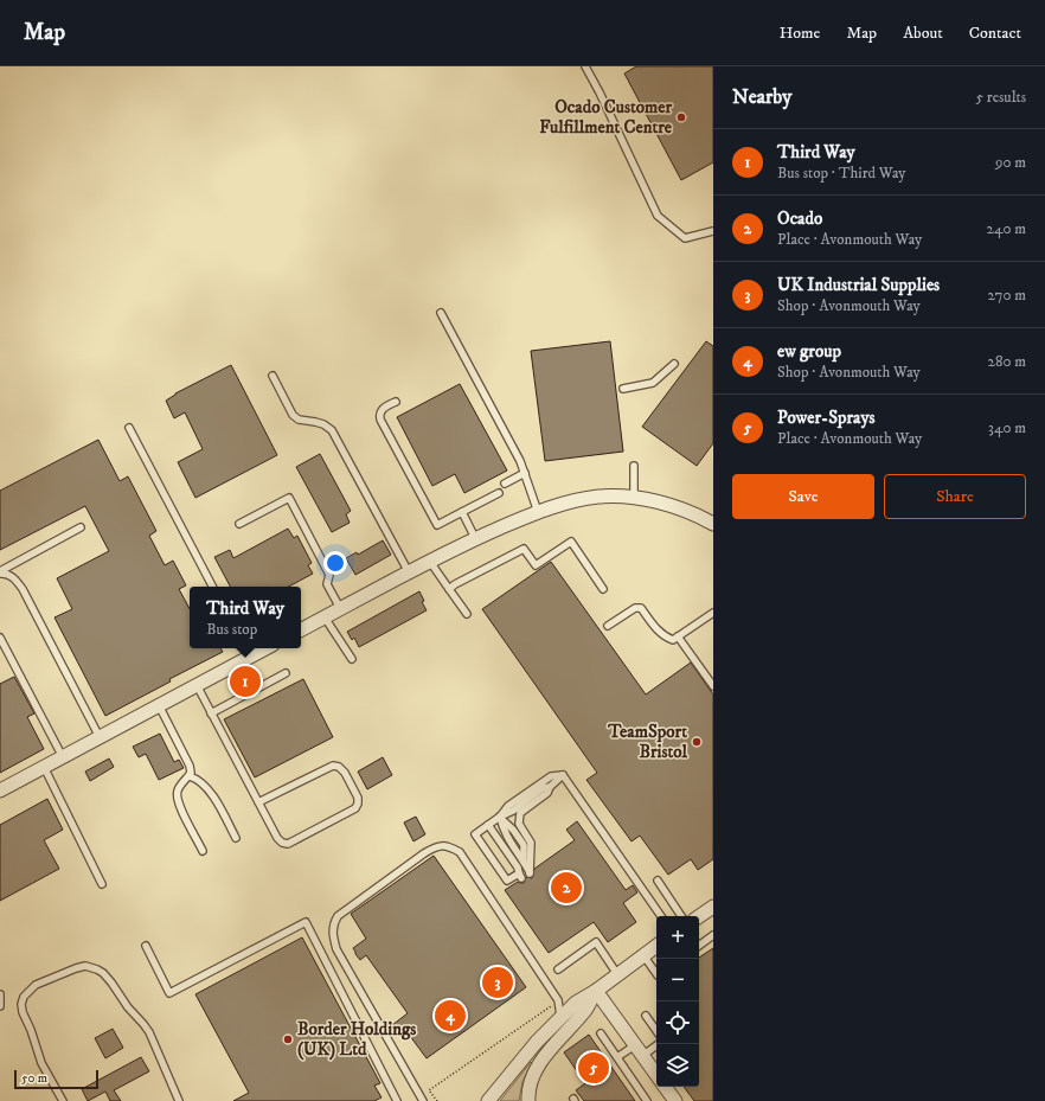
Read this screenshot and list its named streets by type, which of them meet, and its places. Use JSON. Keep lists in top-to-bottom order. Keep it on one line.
{"places":["Ocado Customer Fulfillment Centre","TeamSport Bristol","Border Holdings (UK) Ltd"],"scale_bar":"50 m","page":{"header":"Map","nav":["Home","Map","About","Contact"],"heading":["Nearby","5 results"],"list":[{"mark":"1","name":"Third Way","note":"Bus stop · Third Way","value":"90 m"},{"mark":"2","name":"Ocado","note":"Place · Avonmouth Way","value":"240 m"},{"mark":"3","name":"UK Industrial Supplies","note":"Shop · Avonmouth Way","value":"270 m"},{"mark":"4","name":"ew group","note":"Shop · Avonmouth Way","value":"280 m"},{"mark":"5","name":"Power-Sprays","note":"Place · Avonmouth Way","value":"340 m"}],"buttons":["Save","Share"],"popup":["Third Way","Bus stop"],"pins":["1","2","3","4","5"],"map_buttons":["+","−"],"scale":"50 m"}}
